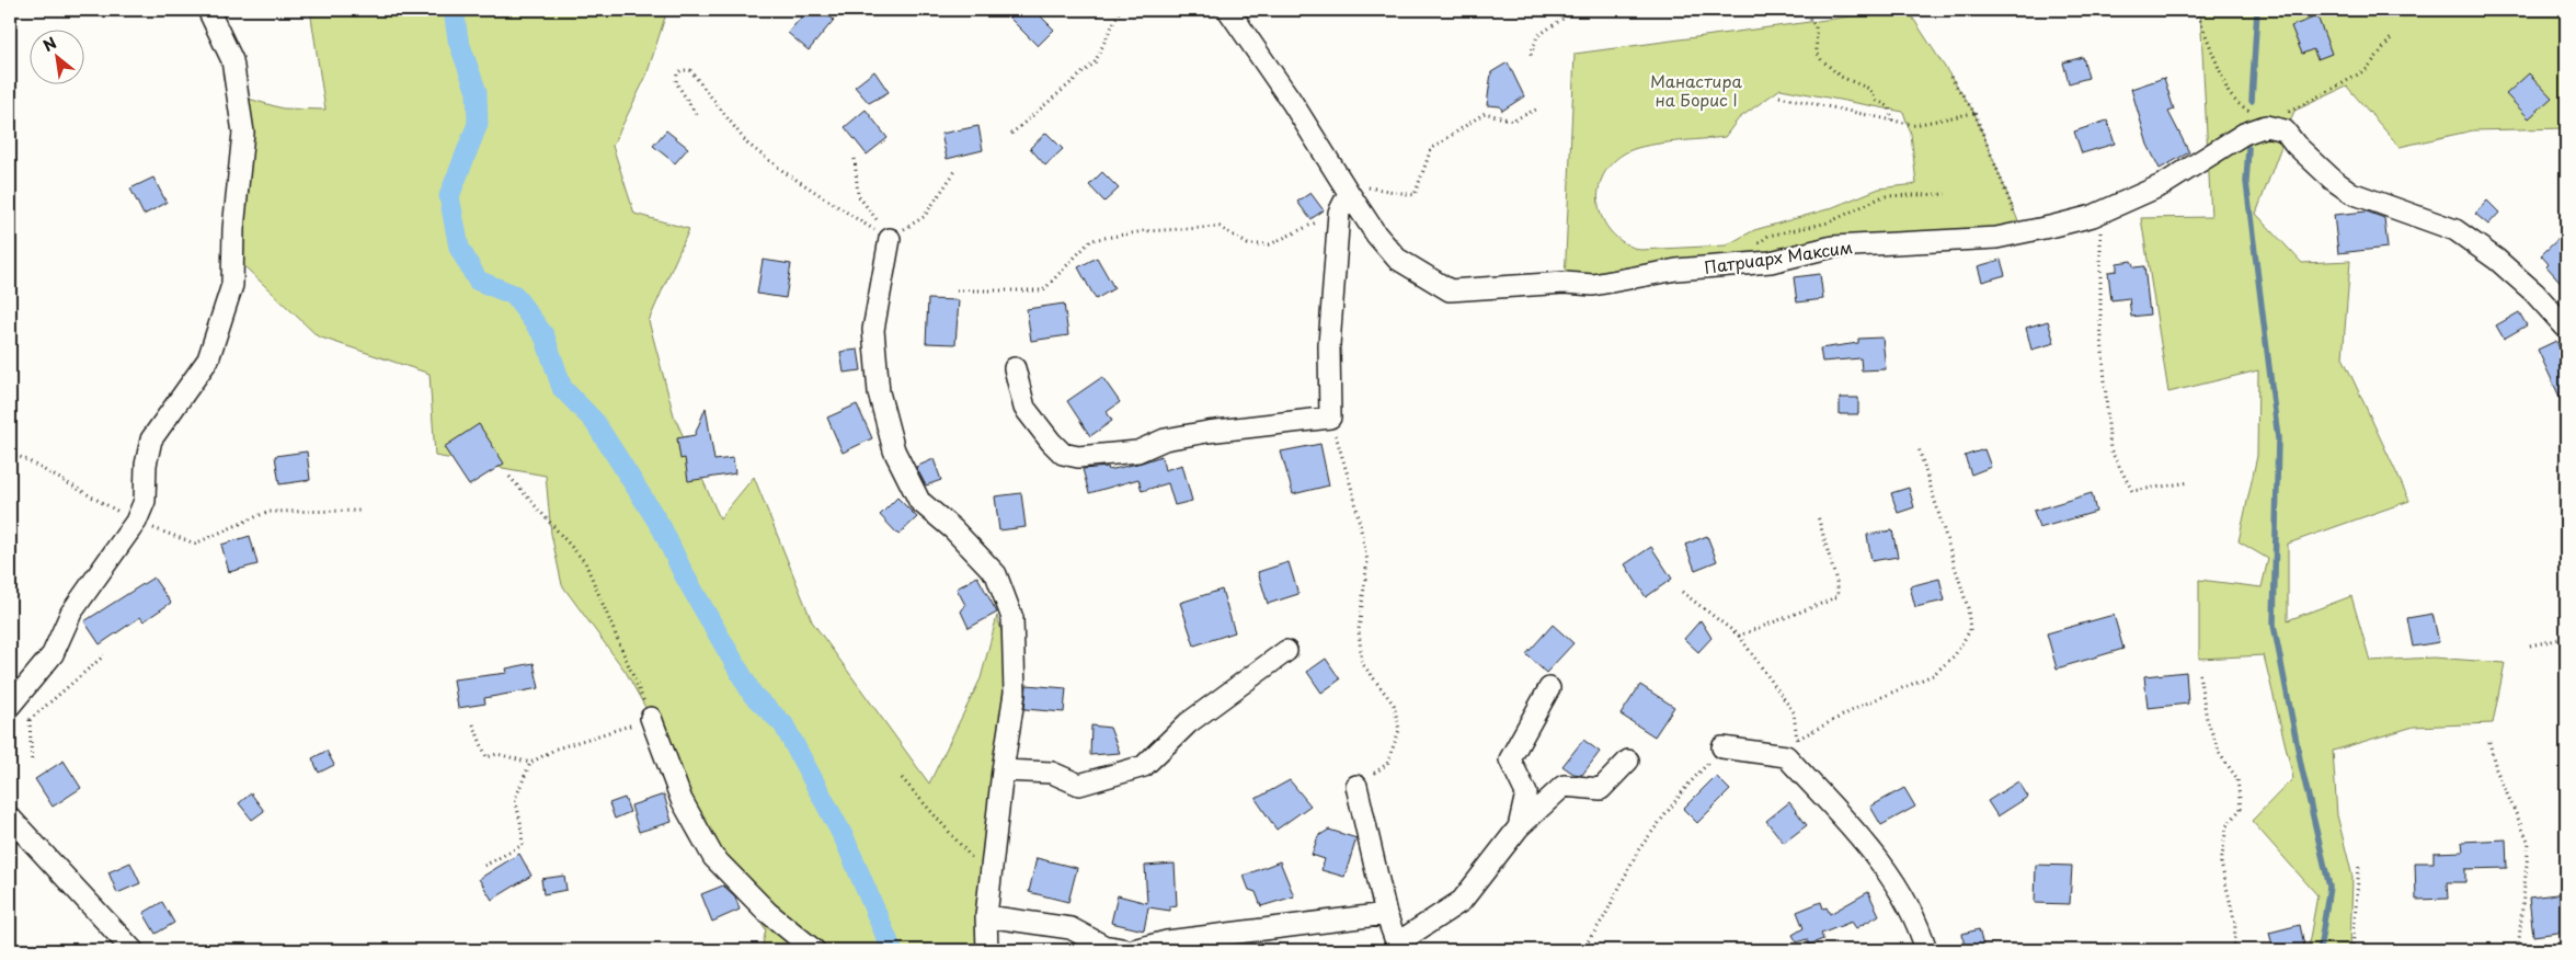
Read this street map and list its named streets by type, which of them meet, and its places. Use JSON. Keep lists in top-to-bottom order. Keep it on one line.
{"streets":{"street":["Патриарх Максим"]},"parks":["Манастира на Борис І"],"north":"top left"}
